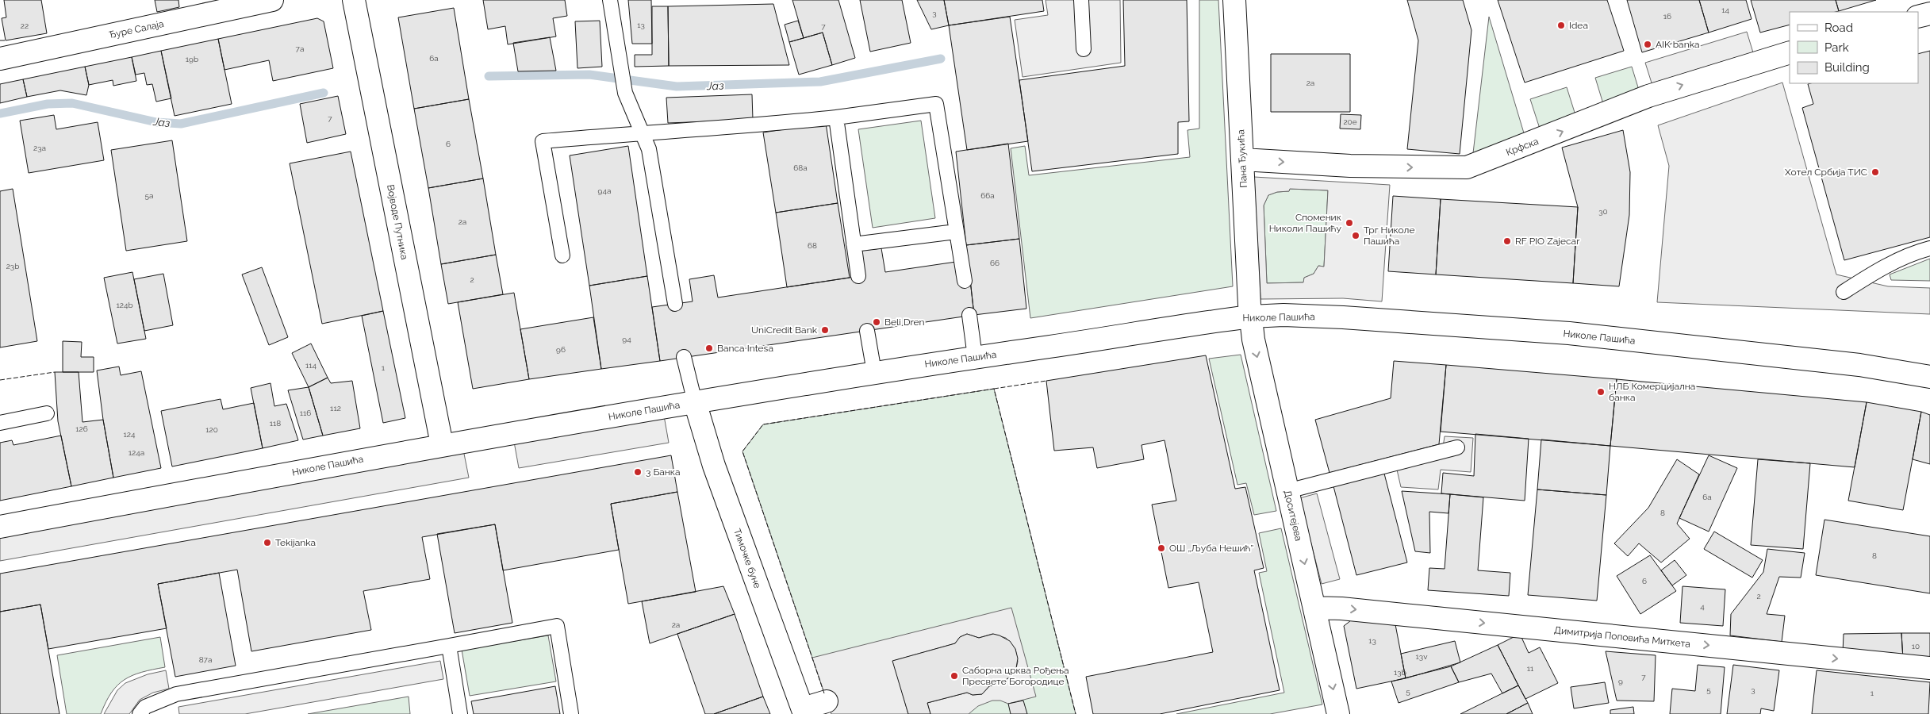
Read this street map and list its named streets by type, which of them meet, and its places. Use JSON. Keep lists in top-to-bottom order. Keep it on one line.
{"streets":{"street":["Ђуре Салаја","Крфска","Пана Ђукића","Војводе Путника","Николе Пашића","Доситејева","Тимочке буне","Димитрија Поповића Миткета"]},"crossings":[["Крфска","Пана Ђукића"],["Пана Ђукића","Николе Пашића"],["Пана Ђукића","Доситејева"],["Војводе Путника","Николе Пашића"],["Николе Пашића","Доситејева"],["Николе Пашића","Тимочке буне"],["Доситејева","Димитрија Поповића Миткета"]],"one_way":["Крфска","Доситејева","Димитрија Поповића Миткета"],"water":["Јаз"],"places":["Idea","AIK banka","Хотел Србија ТИС","Споменик Николи Пашићу","Трг Николе Пашића","RF PIO Zajecar","Beli Dren","UniCredit Bank","Banca Intesa","НЛБ Комерцијална банка","3 Банка","Tekijanka","ОШ „Љуба Нешић”","Саборна црква Рођења Пресвете Богородице"],"house_numbers":["14","3","16","13","22","7","7a","6a","19b","2a","7","20e","6","23a","68a","94a","5a","66a","30","2a","68","66","23b","2","124b","94","96","114","1","112","116","118","126","120","124","124a","6a","8","8","6","2","4","2a","13","10","13v","87a","11","13b","7","9","5","3","5","1"],"legend":["Road","Park","Building"]}
